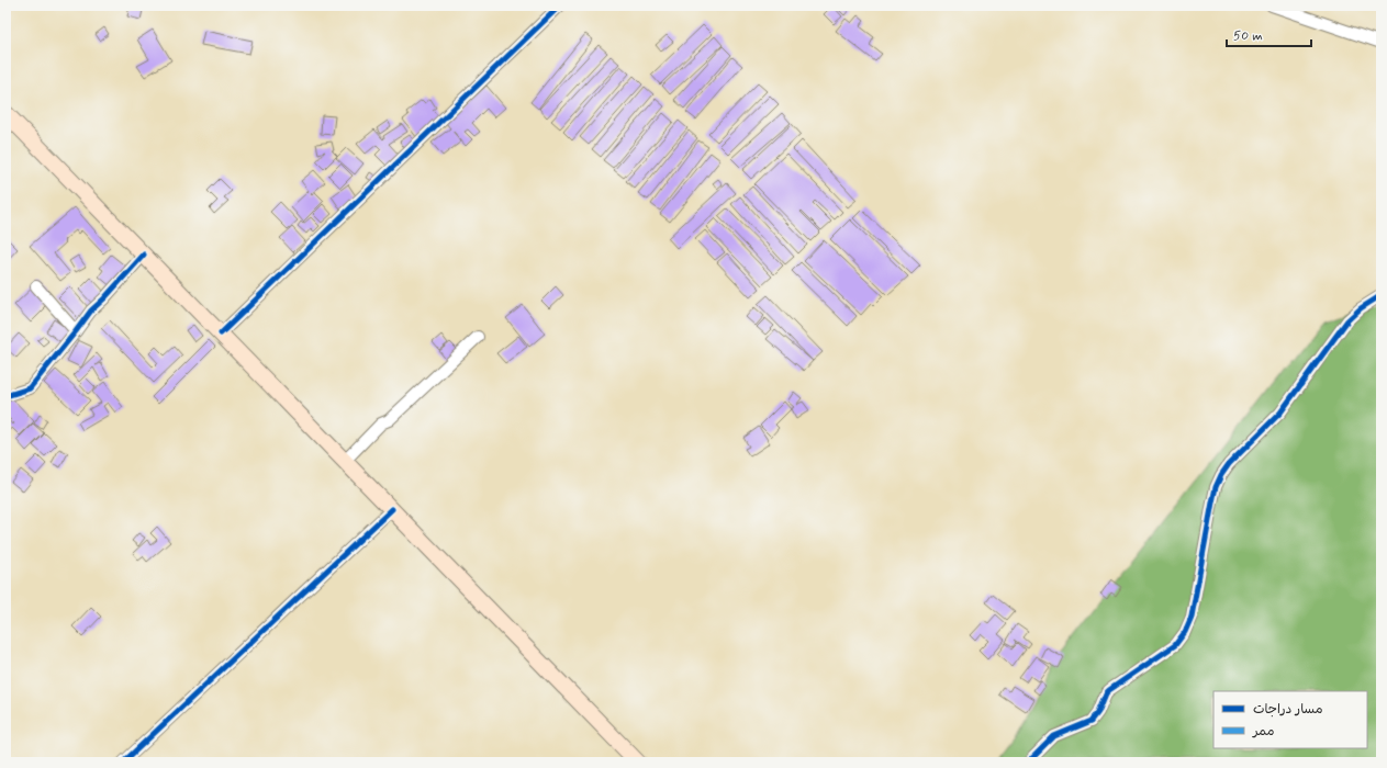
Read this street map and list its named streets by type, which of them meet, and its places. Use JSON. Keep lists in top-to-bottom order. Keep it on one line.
{"legend":["مسار دراجات","ممر"],"scale_bar":"50 m"}
